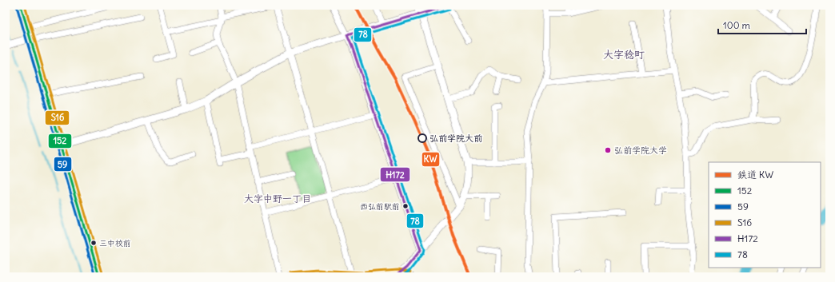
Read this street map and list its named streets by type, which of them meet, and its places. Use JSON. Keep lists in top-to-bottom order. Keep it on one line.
{"districts":["大字稔町","大字中野一丁目"],"places":["弘前学院大前","弘前学院大学","西弘前駅前","三中校前"],"lines":["rail line KW","transit line 152","transit line S16","transit line H172","transit line 59","transit line 78"],"legend":["鉄道 KW","152","59","S16","H172","78"],"scale_bar":"100 m"}
